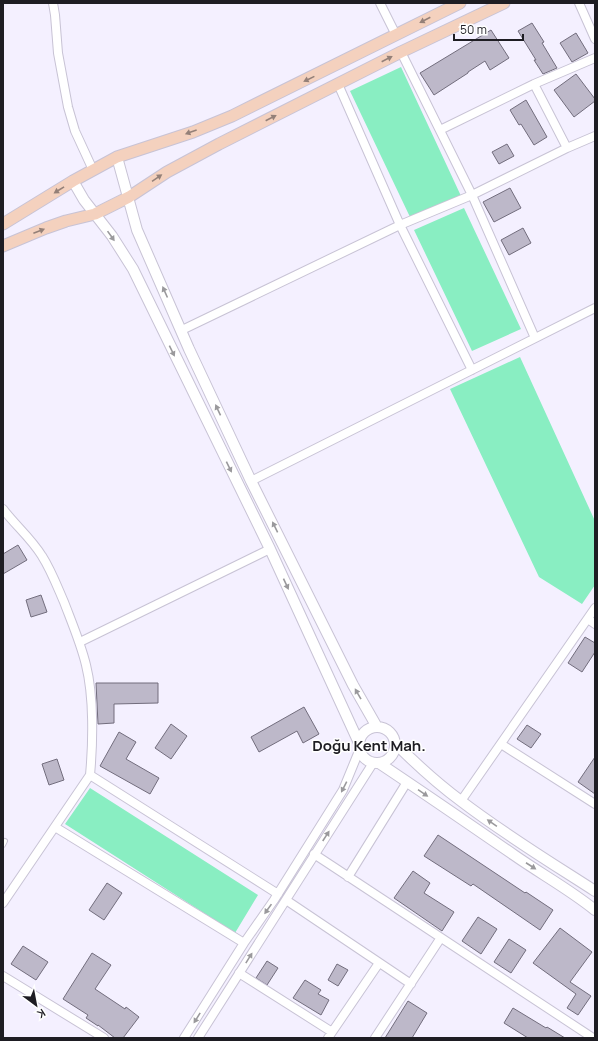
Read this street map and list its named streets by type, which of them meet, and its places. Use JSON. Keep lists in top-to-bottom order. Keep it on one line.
{"districts":["Doğu Kent Mah."],"scale_bar":"50 m","north":"bottom right"}
